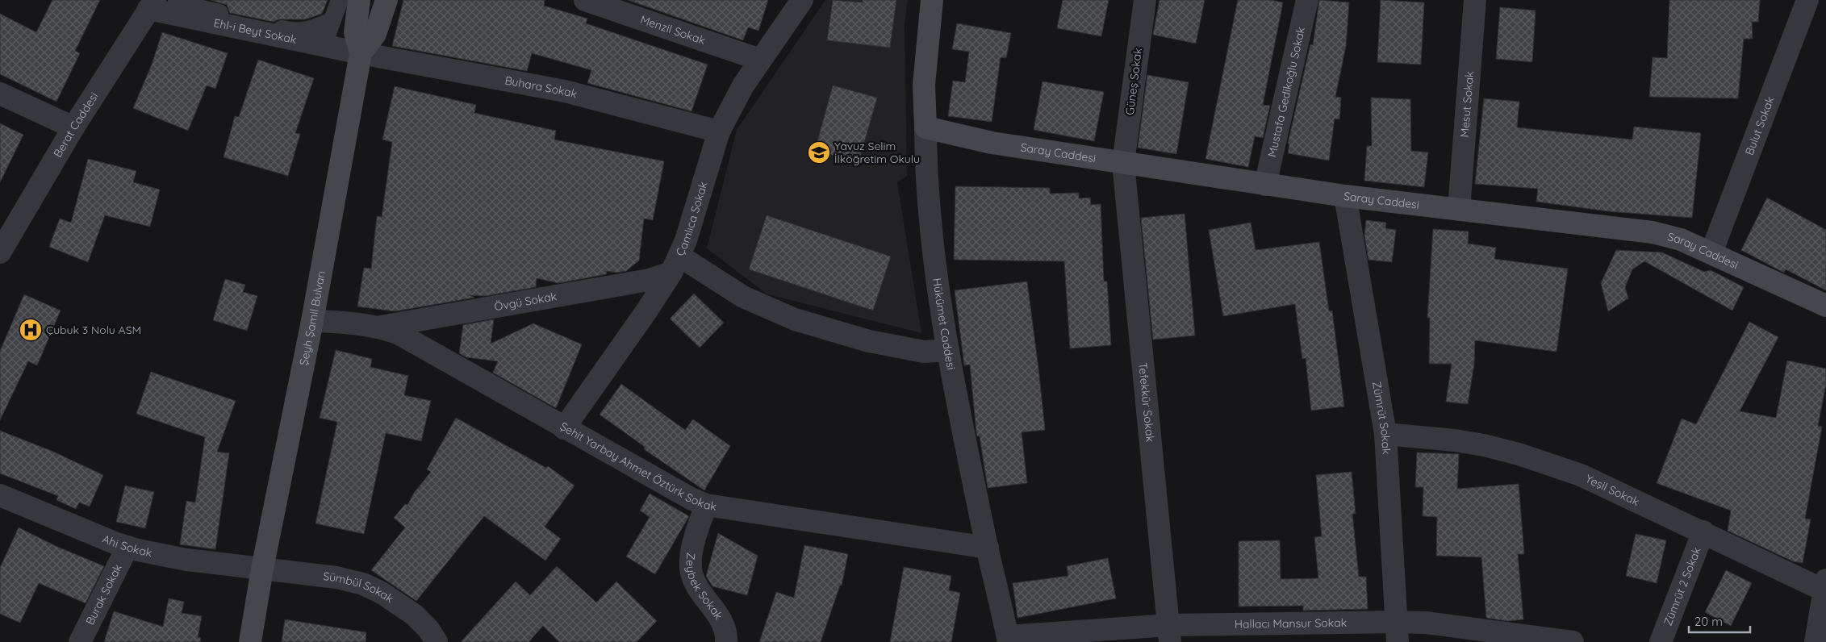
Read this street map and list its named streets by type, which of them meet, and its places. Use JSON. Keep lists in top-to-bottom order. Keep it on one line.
{"streets":{"main road":["Saray Caddesi","Şeyh Şamil Bulvarı","Hükümet Caddesi"],"street":["Menzil Sokak","Ehl-i Beyt Sokak","Güneş Sokak","Buhara Sokak","Mustafa Gedikoğlu Sokak","Mesut Sokak","Berat Caddesi","Bulut Sokak","Çamlıca Sokak","Övgü Sokak","Tefekkür Sokak","Zümrüt Sokak","Şehit Yarbay Ahmet Öztürk Sokak","Yeşil Sokak","Ahi Sokak","Zeybek Sokak","Zümrüt 2 Sokak","Sümbül Sokak","Burak Sokak","Hallacı Mansur Sokak"]},"crossings":[["Menzil Sokak","Çamlıca Sokak"],["Ehl-i Beyt Sokak","Buhara Sokak"],["Ehl-i Beyt Sokak","Berat Caddesi"],["Ehl-i Beyt Sokak","Şeyh Şamil Bulvarı"],["Güneş Sokak","Saray Caddesi"],["Güneş Sokak","Tefekkür Sokak"],["Buhara Sokak","Çamlıca Sokak"],["Buhara Sokak","Şeyh Şamil Bulvarı"],["Mustafa Gedikoğlu Sokak","Saray Caddesi"],["Mesut Sokak","Saray Caddesi"],["Bulut Sokak","Saray Caddesi"],["Saray Caddesi","Hükümet Caddesi"],["Saray Caddesi","Tefekkür Sokak"],["Saray Caddesi","Zümrüt Sokak"],["Çamlıca Sokak","Övgü Sokak"],["Çamlıca Sokak","Şehit Yarbay Ahmet Öztürk Sokak"],["Övgü Sokak","Şehit Yarbay Ahmet Öztürk Sokak"],["Şeyh Şamil Bulvarı","Şehit Yarbay Ahmet Öztürk Sokak"],["Şeyh Şamil Bulvarı","Ahi Sokak"],["Şeyh Şamil Bulvarı","Sümbül Sokak"],["Hükümet Caddesi","Şehit Yarbay Ahmet Öztürk Sokak"],["Hükümet Caddesi","Hallacı Mansur Sokak"],["Tefekkür Sokak","Hallacı Mansur Sokak"],["Zümrüt Sokak","Yeşil Sokak"],["Zümrüt Sokak","Hallacı Mansur Sokak"],["Şehit Yarbay Ahmet Öztürk Sokak","Zeybek Sokak"],["Yeşil Sokak","Zümrüt 2 Sokak"],["Ahi Sokak","Sümbül Sokak"],["Ahi Sokak","Burak Sokak"]],"places":{"school or university":["Yavuz Selim İlköğretim Okulu"],"hospital":["Çubuk 3 Nolu ASM"]},"scale_bar":"20 m"}
